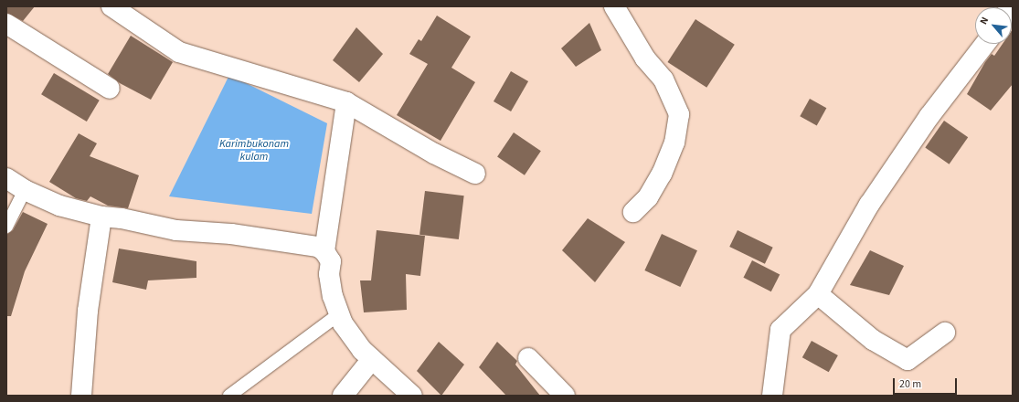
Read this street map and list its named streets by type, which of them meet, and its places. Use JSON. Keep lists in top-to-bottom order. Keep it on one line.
{"water":["Karimbukonam kulam"],"scale_bar":"20 m","north":"top left"}
